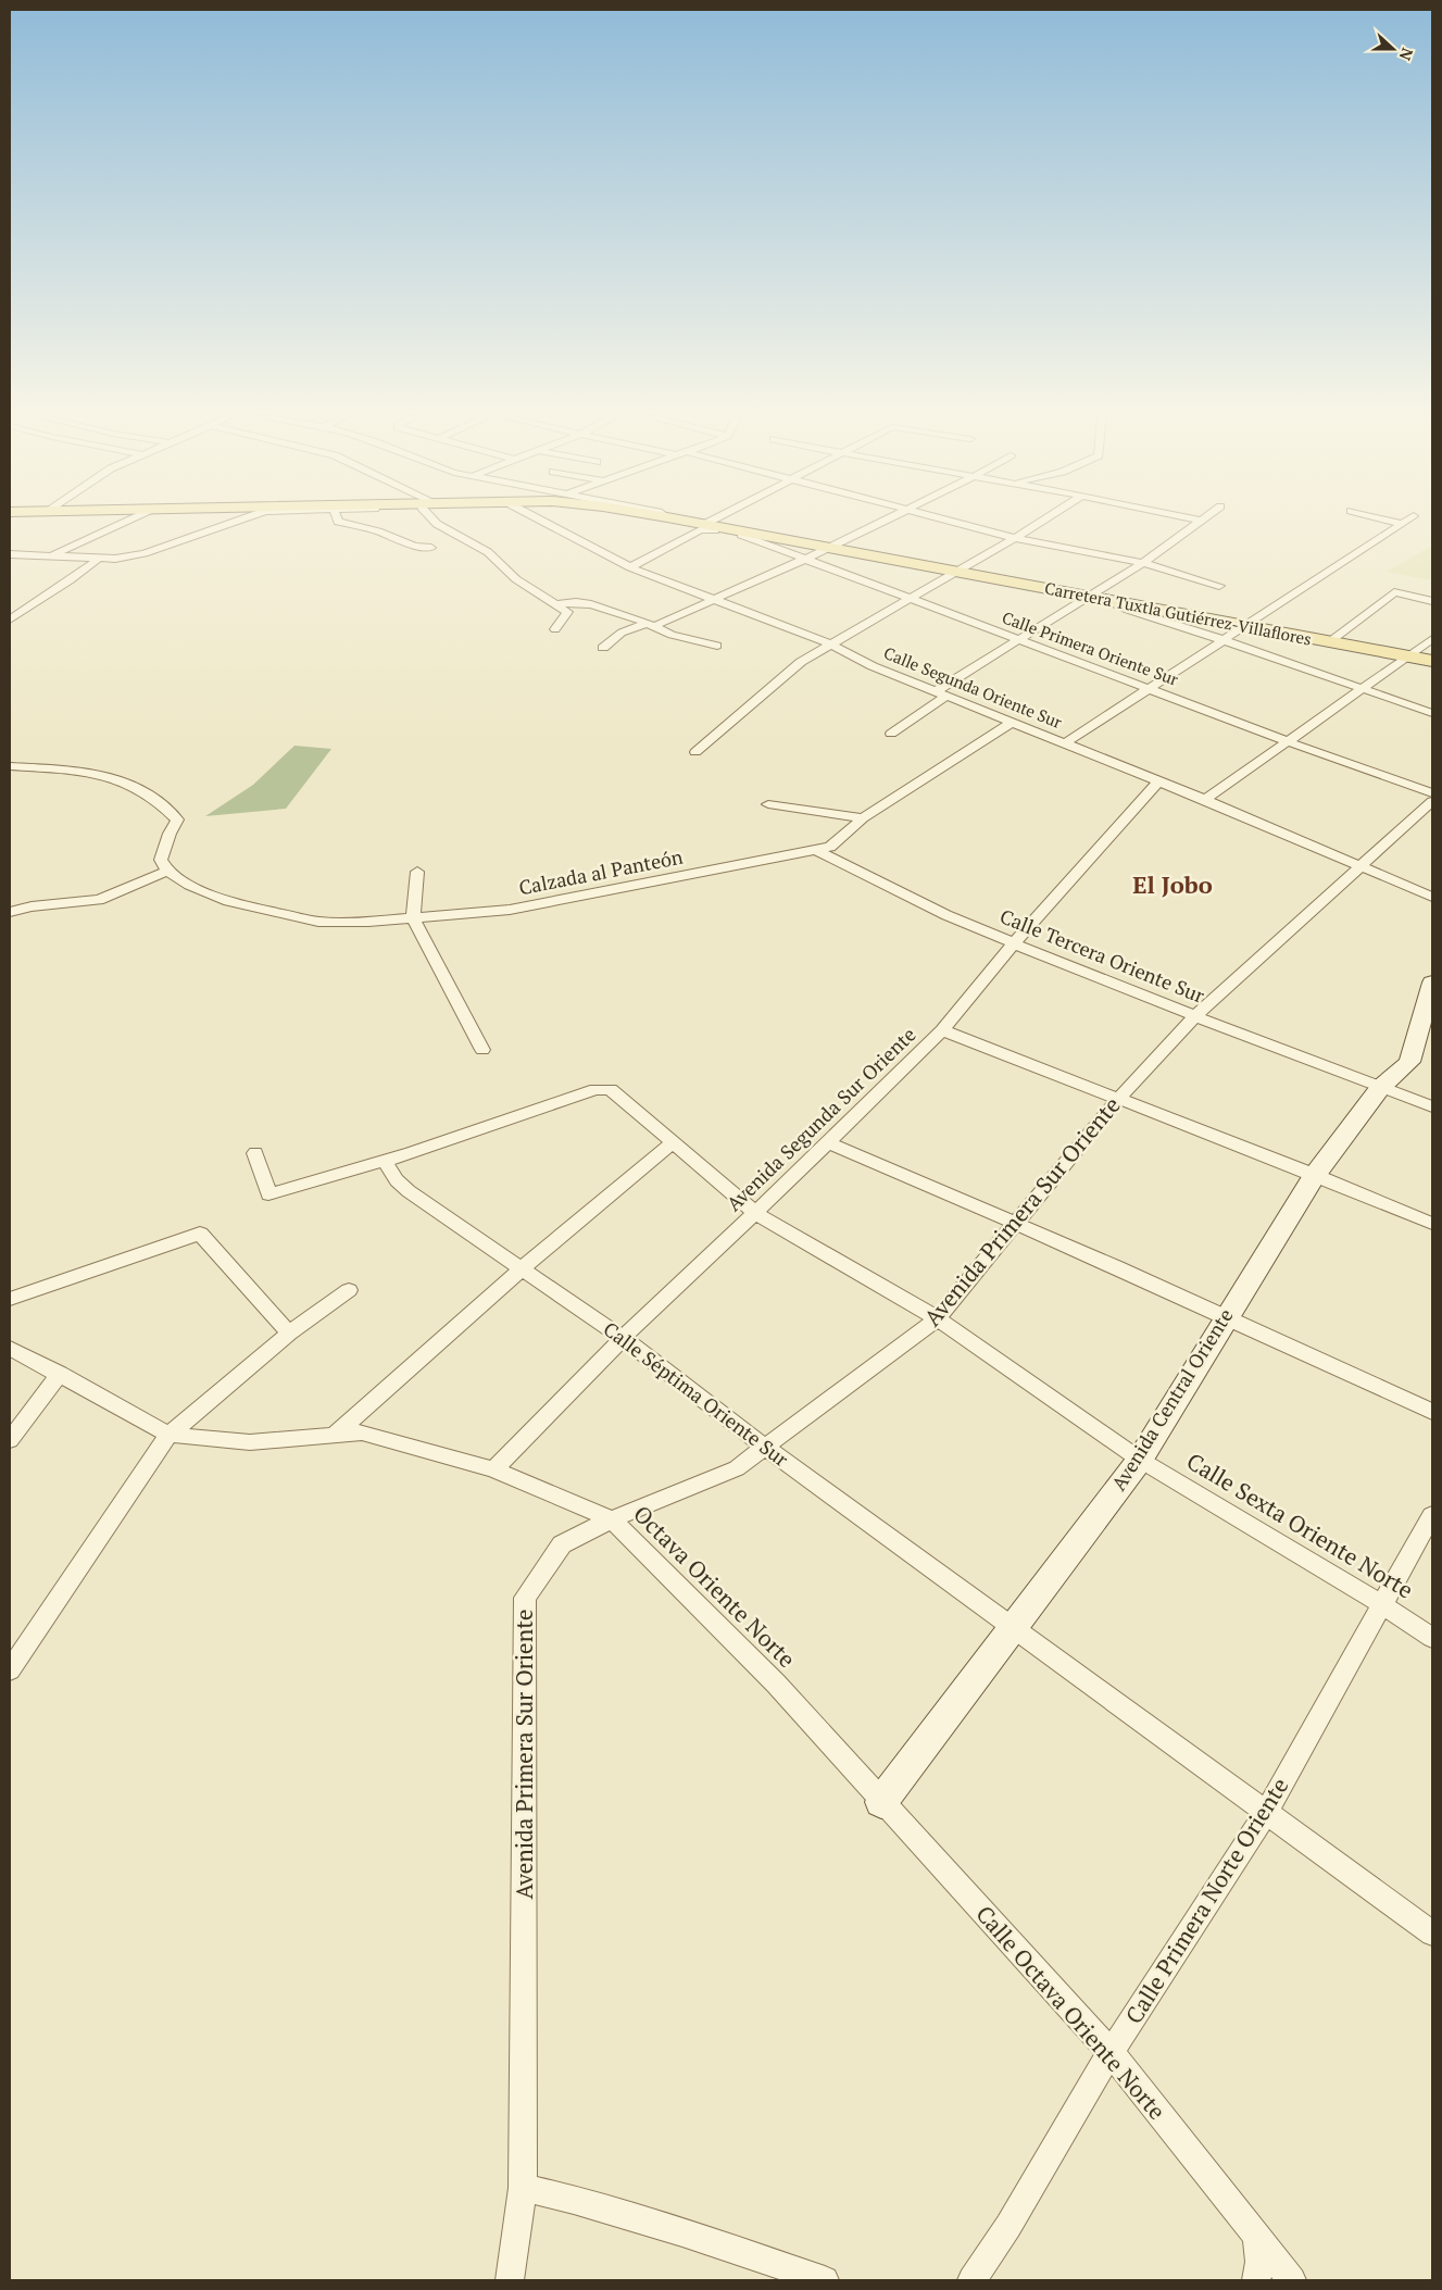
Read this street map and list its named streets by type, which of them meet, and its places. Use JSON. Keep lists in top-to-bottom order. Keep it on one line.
{"streets":{"main road":["Carretera Tuxtla Gutiérrez-Villaflores"],"street":["Calle Primera Oriente Sur","Calle Segunda Oriente Sur","Calzada al Panteón","Calle Tercera Oriente Sur","Avenida Segunda Sur Oriente","Avenida Primera Sur Oriente","Calle Séptima Oriente Sur","Avenida Central Oriente","Calle Sexta Oriente Norte","Octava Oriente Norte","Calle Primera Norte Oriente","Calle Octava Oriente Norte"]},"crossings":[["Carretera Tuxtla Gutiérrez-Villaflores","Calle Primera Oriente Sur"],["Calle Segunda Oriente Sur","Calzada al Panteón"],["Calle Segunda Oriente Sur","Avenida Segunda Sur Oriente"],["Calle Segunda Oriente Sur","Avenida Primera Sur Oriente"],["Calzada al Panteón","Calle Tercera Oriente Sur"],["Calle Tercera Oriente Sur","Avenida Segunda Sur Oriente"],["Calle Tercera Oriente Sur","Avenida Primera Sur Oriente"],["Calle Tercera Oriente Sur","Avenida Central Oriente"],["Avenida Segunda Sur Oriente","Calle Séptima Oriente Sur"],["Avenida Segunda Sur Oriente","Calle Sexta Oriente Norte"],["Avenida Segunda Sur Oriente","Octava Oriente Norte"],["Avenida Primera Sur Oriente","Calle Séptima Oriente Sur"],["Avenida Primera Sur Oriente","Calle Sexta Oriente Norte"],["Avenida Primera Sur Oriente","Octava Oriente Norte"],["Calle Séptima Oriente Sur","Avenida Central Oriente"],["Calle Séptima Oriente Sur","Calle Sexta Oriente Norte"],["Calle Séptima Oriente Sur","Calle Primera Norte Oriente"],["Avenida Central Oriente","Calle Sexta Oriente Norte"],["Avenida Central Oriente","Octava Oriente Norte"],["Avenida Central Oriente","Calle Octava Oriente Norte"],["Calle Sexta Oriente Norte","Calle Primera Norte Oriente"],["Octava Oriente Norte","Calle Octava Oriente Norte"],["Calle Primera Norte Oriente","Calle Octava Oriente Norte"]],"districts":["El Jobo"],"north":"right"}
